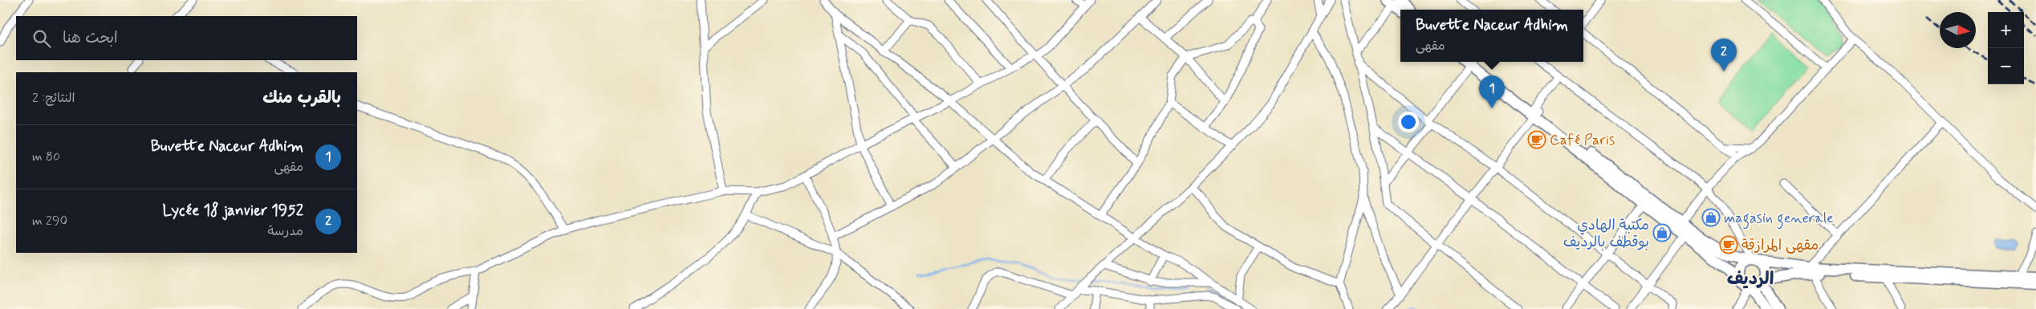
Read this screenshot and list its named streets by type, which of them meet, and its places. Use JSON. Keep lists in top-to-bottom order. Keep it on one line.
{"districts":["الرديف"],"places":{"cafe":["Café Paris","مقهى المرازقة"],"shop":["magasin generale","مكتبة الهادي بوقطف بالرديف"]},"north":"right","page":{"popup":["Buvette Naceur Adhim","مقهى"],"map_buttons":["+","−"],"search":"ابحث هنا","pins":["2","1"],"heading":["بالقرب منك","النتائج: 2"],"list":[{"mark":"1","name":"Buvette Naceur Adhim","note":"مقهى","value":"80 m"},{"mark":"2","name":"Lycée 18 janvier 1952","note":"مدرسة","value":"290 m"}]}}
